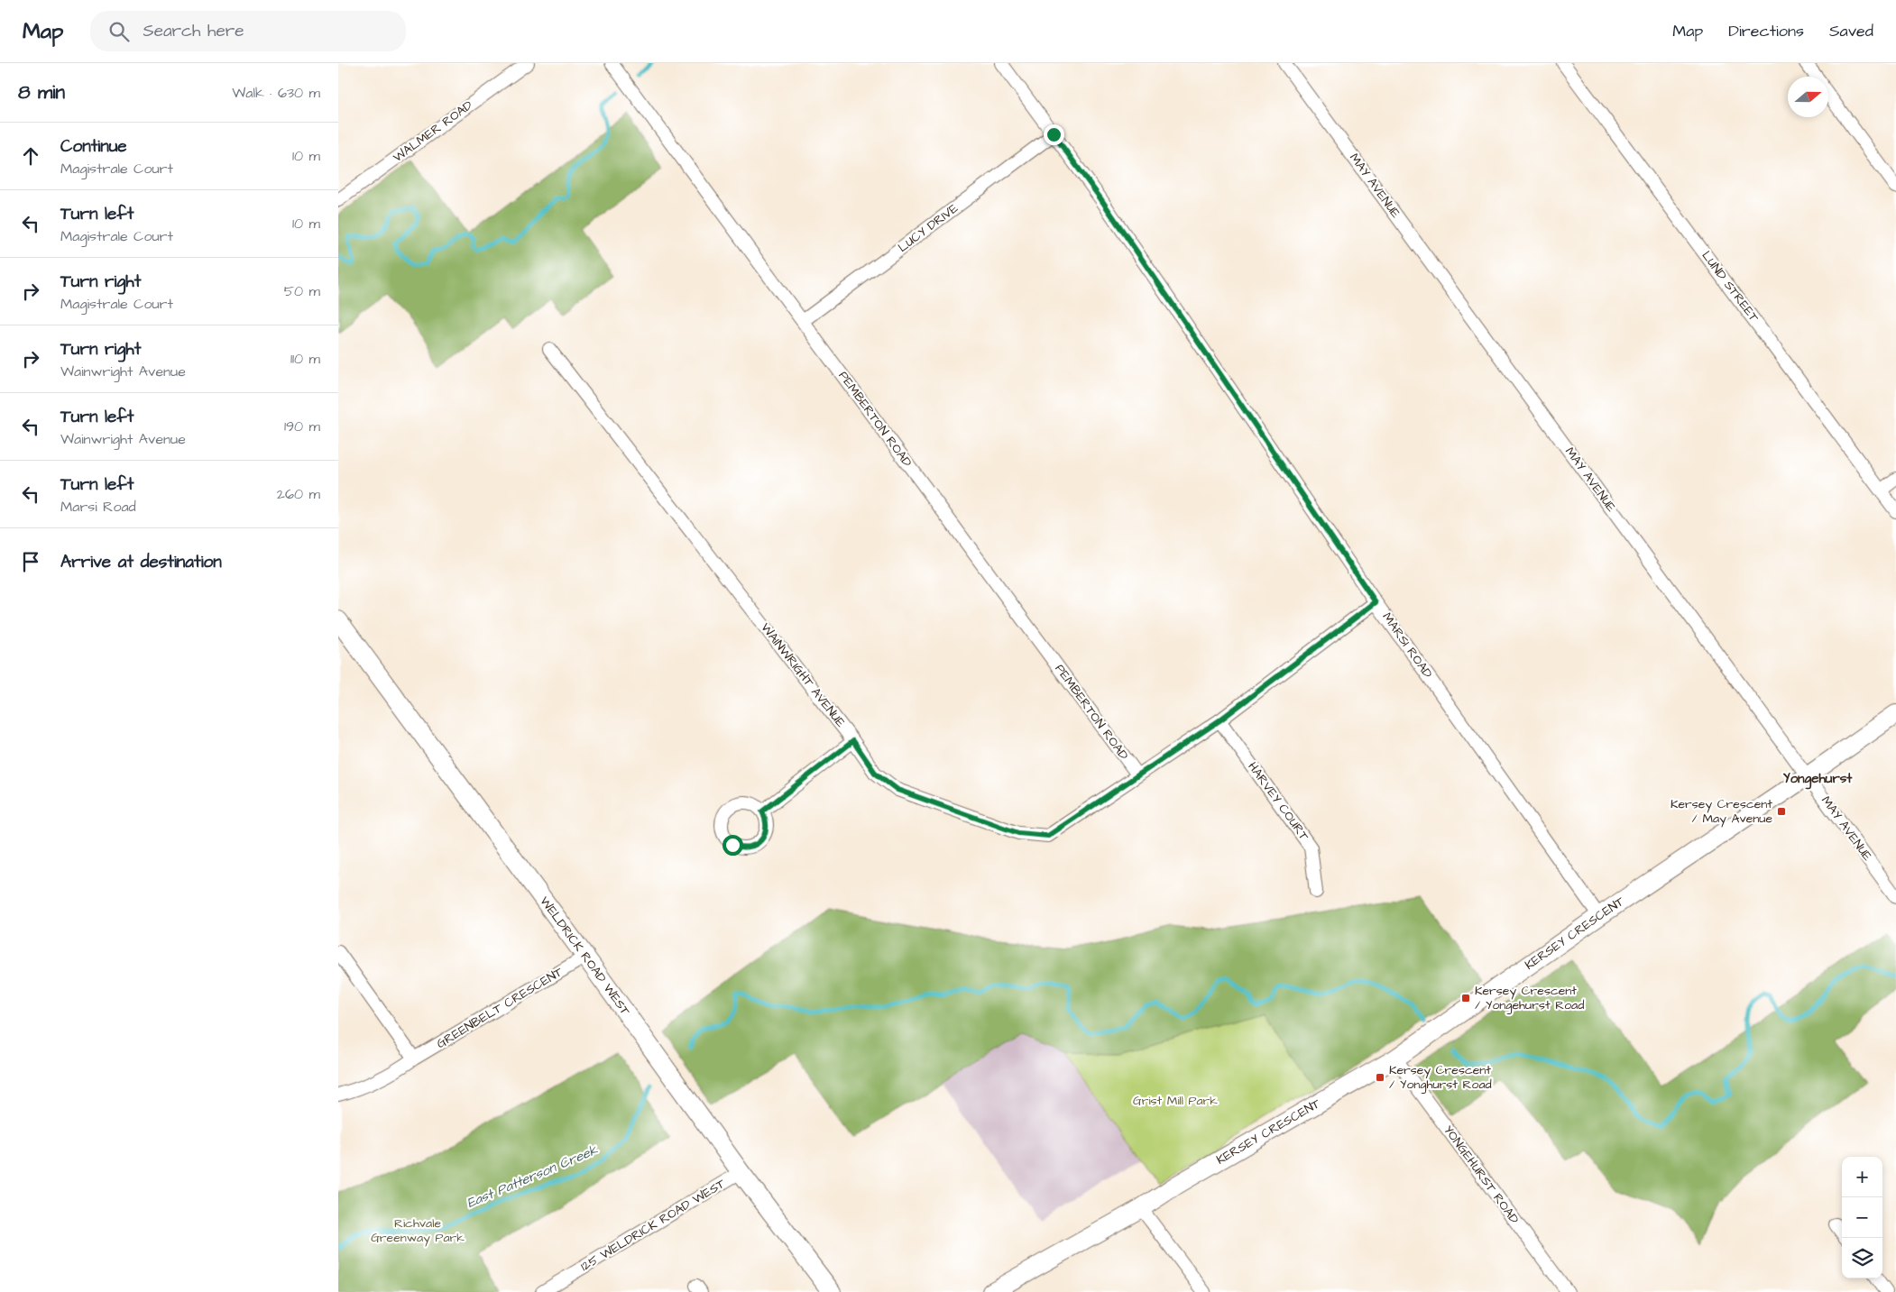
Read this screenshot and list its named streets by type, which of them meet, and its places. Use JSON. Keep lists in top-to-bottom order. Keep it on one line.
{"streets":{"street":["WALMER ROAD","MAY AVENUE","LUCY DRIVE","LUND STREET","PEMBERTON ROAD","MARSI ROAD","WAINWRIGHT AVENUE","HARVEY COURT","KERSEY CRESCENT","WELDRICK ROAD WEST","GREENBELT CRESCENT","YONGEHURST ROAD","125 WELDRICK ROAD WEST"]},"crossings":[["MAY AVENUE","KERSEY CRESCENT"],["LUCY DRIVE","PEMBERTON ROAD"],["LUCY DRIVE","MARSI ROAD"],["PEMBERTON ROAD","WAINWRIGHT AVENUE"],["MARSI ROAD","WAINWRIGHT AVENUE"],["MARSI ROAD","KERSEY CRESCENT"],["WAINWRIGHT AVENUE","HARVEY COURT"],["KERSEY CRESCENT","YONGEHURST ROAD"],["WELDRICK ROAD WEST","GREENBELT CRESCENT"],["WELDRICK ROAD WEST","125 WELDRICK ROAD WEST"]],"districts":["Yongehurst"],"water":["East Patterson Creek"],"parks":["Grist Mill Park","Richvale Greenway Park"],"places":{"transit":["Kersey Crescent / May Avenue","Kersey Crescent / Yongehurst Road","Kersey Crescent / Yonghurst Road"]},"north":"right","page":{"header":"Map","search":"Search here","nav":["Map","Directions","Saved"],"heading":["8 min","Walk · 630 m"],"list":[["Continue","Magistrale Court","10 m"],["Turn left","Magistrale Court","10 m"],["Turn right","Magistrale Court","50 m"],["Turn right","Wainwright Avenue","110 m"],["Turn left","Wainwright Avenue","190 m"],["Turn left","Marsi Road","260 m"],"Arrive at destination"],"map_buttons":["+","−"]}}
